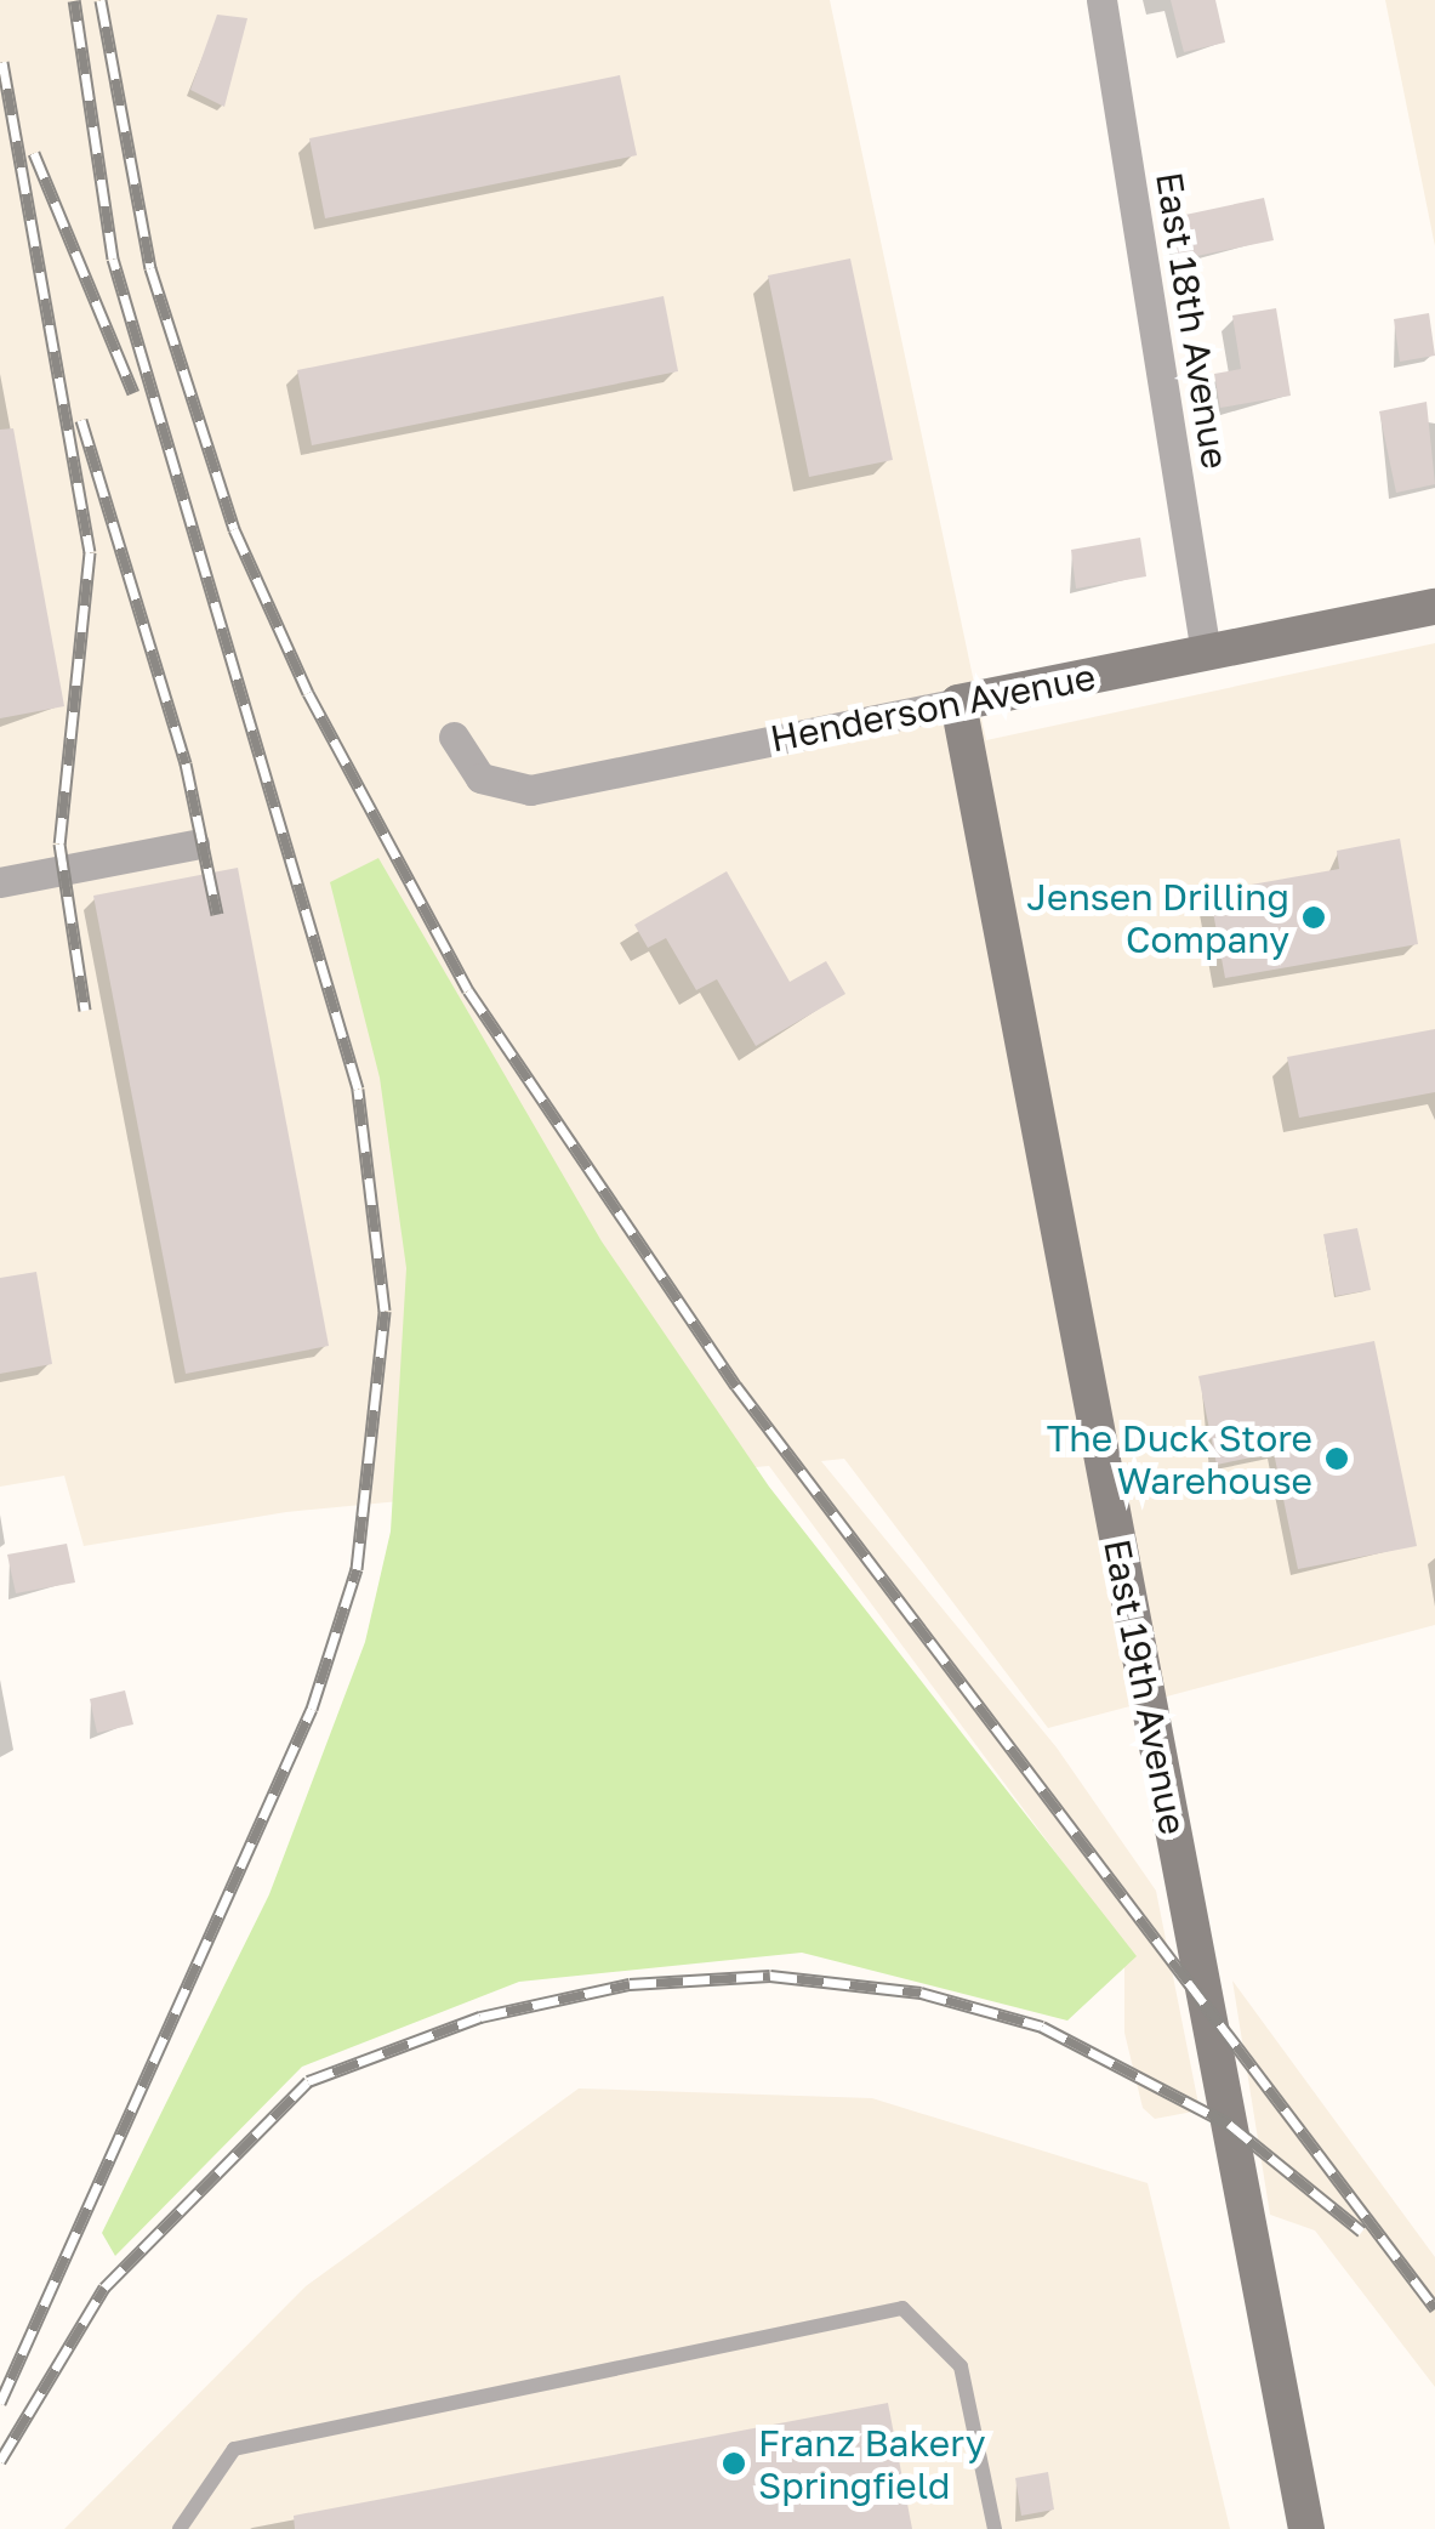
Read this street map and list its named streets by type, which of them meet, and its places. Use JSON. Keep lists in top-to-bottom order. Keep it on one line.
{"streets":{"street":["East 18th Avenue","Henderson Avenue","East 19th Avenue"]},"crossings":[["East 18th Avenue","Henderson Avenue"],["Henderson Avenue","East 19th Avenue"]],"places":["Jensen Drilling Company","The Duck Store Warehouse","Franz Bakery Springfield"]}
